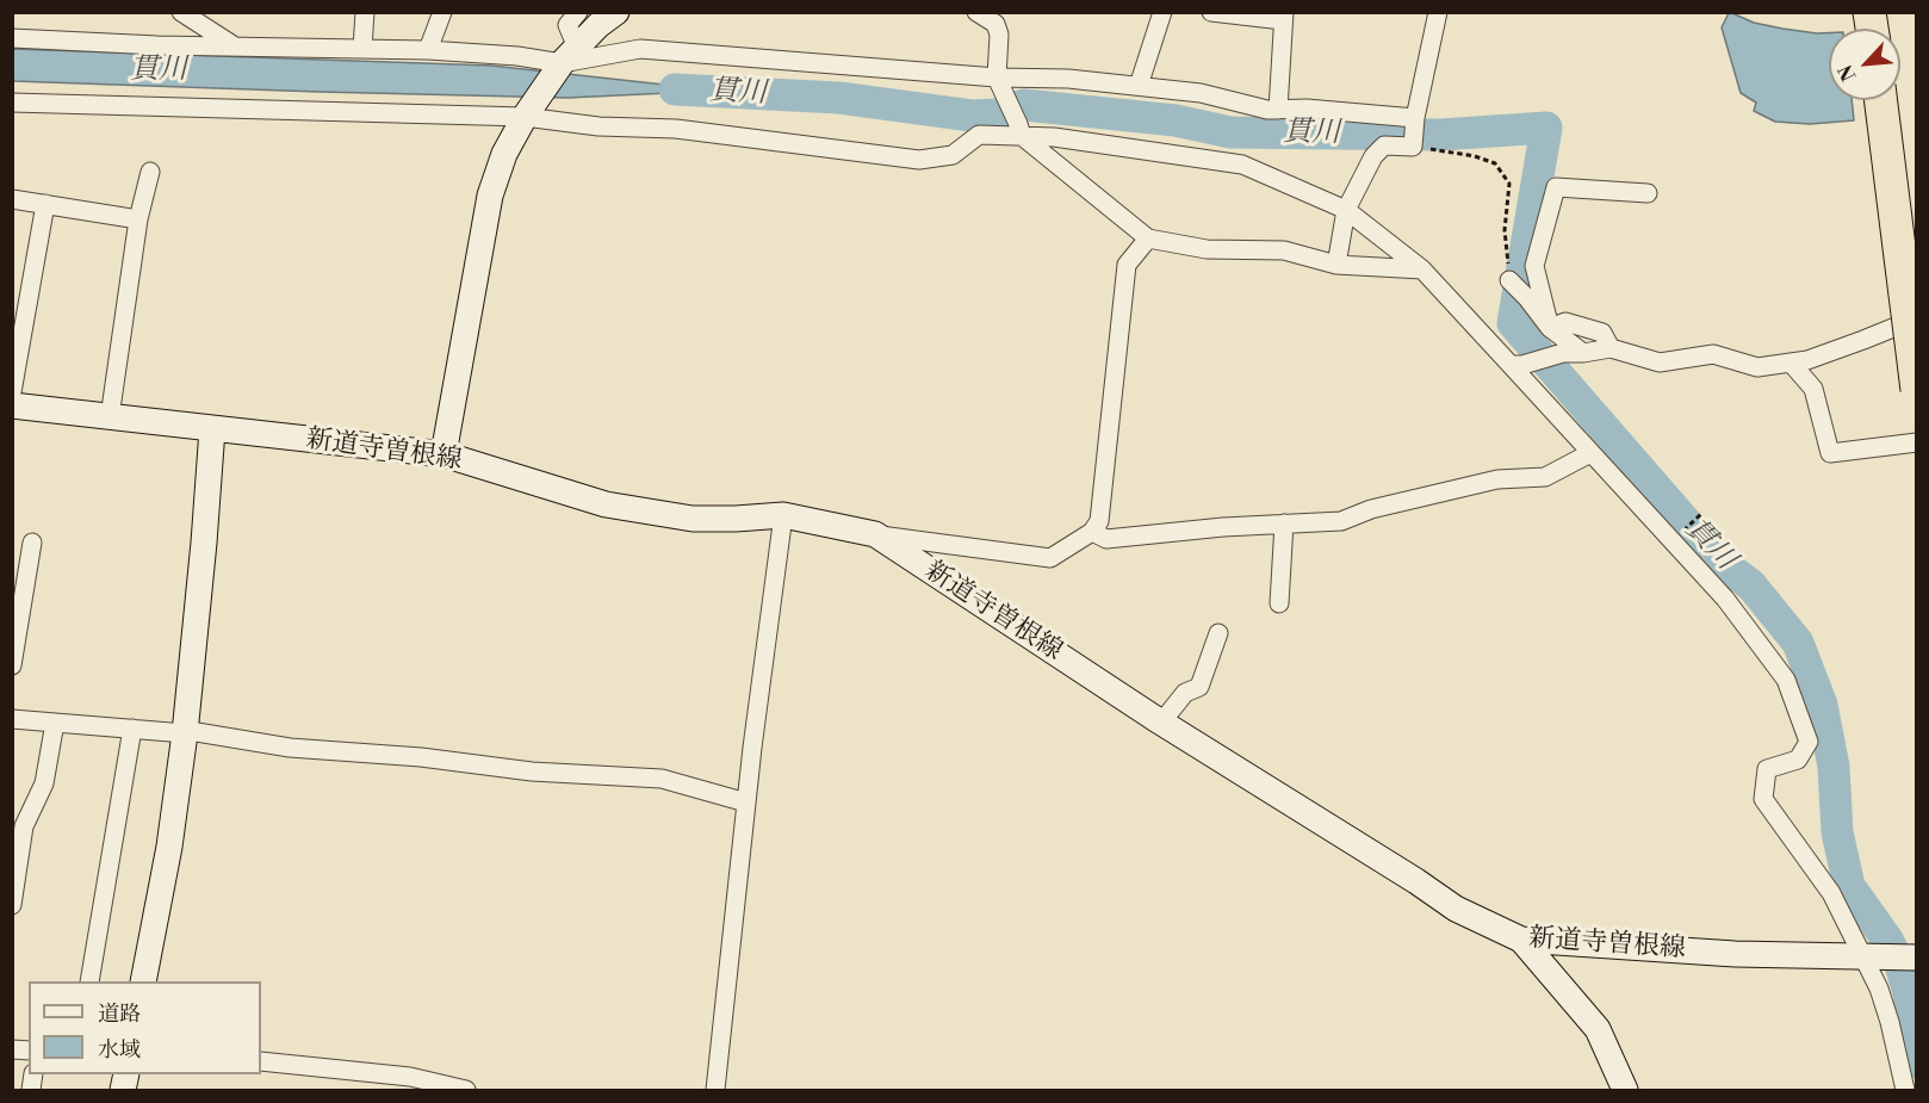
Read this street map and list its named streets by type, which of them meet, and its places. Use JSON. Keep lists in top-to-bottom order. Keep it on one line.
{"streets":{"main road":["新道寺曽根線"]},"water":["貫川"],"legend":["道路","水域"],"north":"bottom left"}
